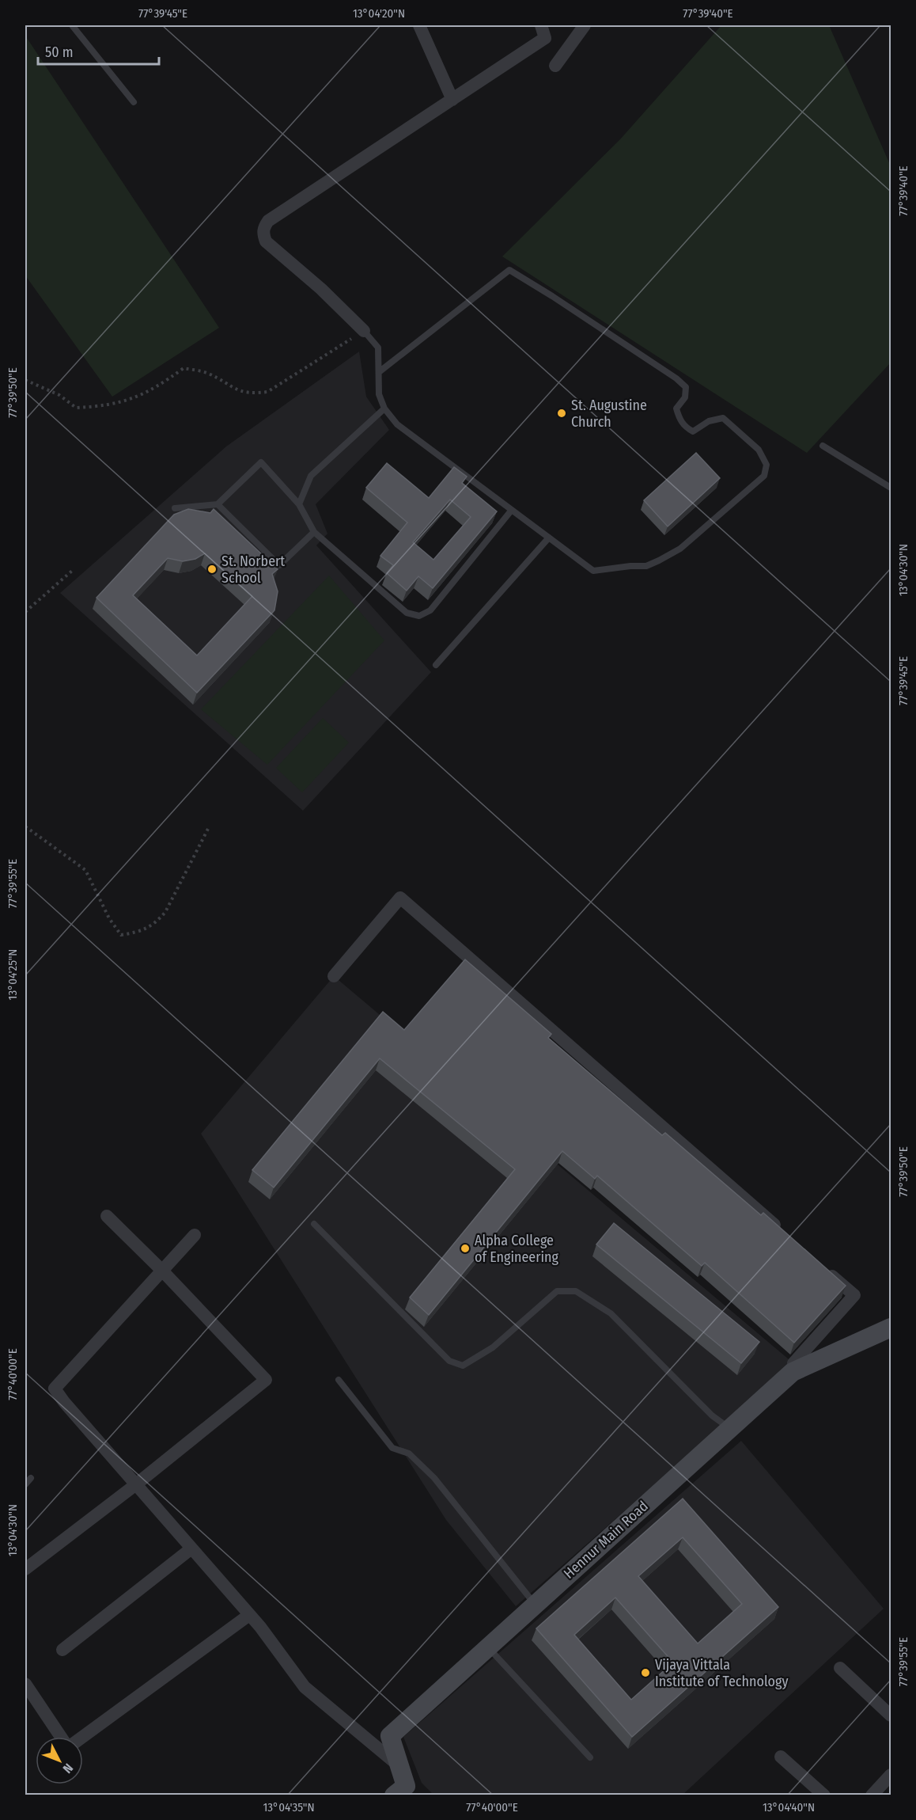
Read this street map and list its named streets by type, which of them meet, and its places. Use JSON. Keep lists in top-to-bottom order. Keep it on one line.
{"streets":{"main road":["Hennur Main Road"]},"places":["St. Augustine Church","St. Norbert School","Alpha College of Engineering","Vijaya Vittala Institute of Technology"],"scale_bar":"50 m","north":"bottom right","coordinates":["77°39'45\"E","13°04'20\"N","77°39'40\"E","77°39'50\"E","13°04'30\"N","77°39'55\"E","13°04'25\"N","77°40'00\"E","13°04'35\"N","13°04'40\"N"]}
